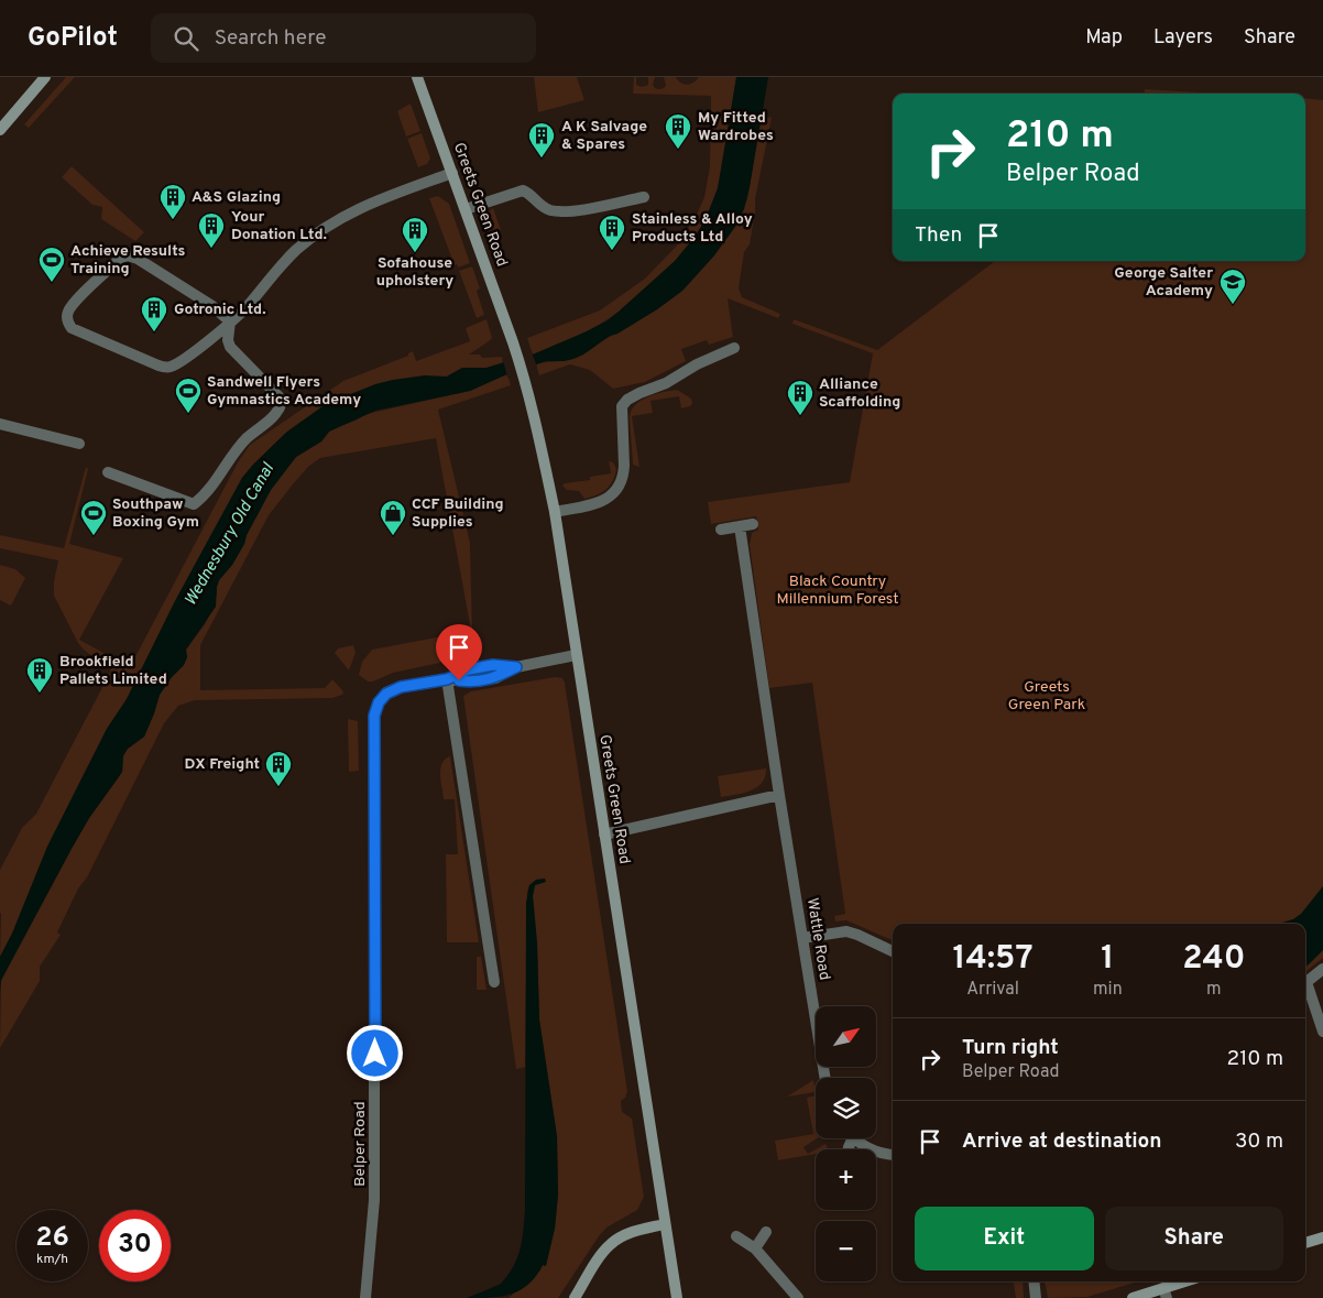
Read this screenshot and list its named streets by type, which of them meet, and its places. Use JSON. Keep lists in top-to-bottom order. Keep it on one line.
{"streets":{"street":["Greets Green Road","Wattle Road","Belper Road"]},"crossings":[["Greets Green Road","Belper Road"]],"water":["Wednesbury Old Canal"],"parks":["Black Country Millennium Forest","Greets Green Park"],"places":{"building":["My Fitted Wardrobes","A K Salvage & Spares","A&S Glazing","Your Donation Ltd.","Stainless & Alloy Products Ltd","Sofahouse upholstery","Gotronic Ltd.","Alliance Scaffolding","Brookfield Pallets Limited","DX Freight"],"sports":["Achieve Results Training","Sandwell Flyers Gymnastics Academy","Southpaw Boxing Gym"],"school or university":["George Salter Academy"],"shop":["CCF Building Supplies"]},"north":"top right","page":{"header":"GoPilot","search":"Search here","nav":["Map","Layers","Share"],"turn":["210 m","Belper Road"],"then":"Then","eta":["14:57","Arrival","1","min","240","m"],"map_buttons":["+","−"],"list":[{"name":"Turn right","note":"Belper Road","value":"210 m"},{"name":"Arrive at destination","value":"30 m"}],"buttons":["Exit","Share"],"speed":"26 km/h","limit":"30"}}
